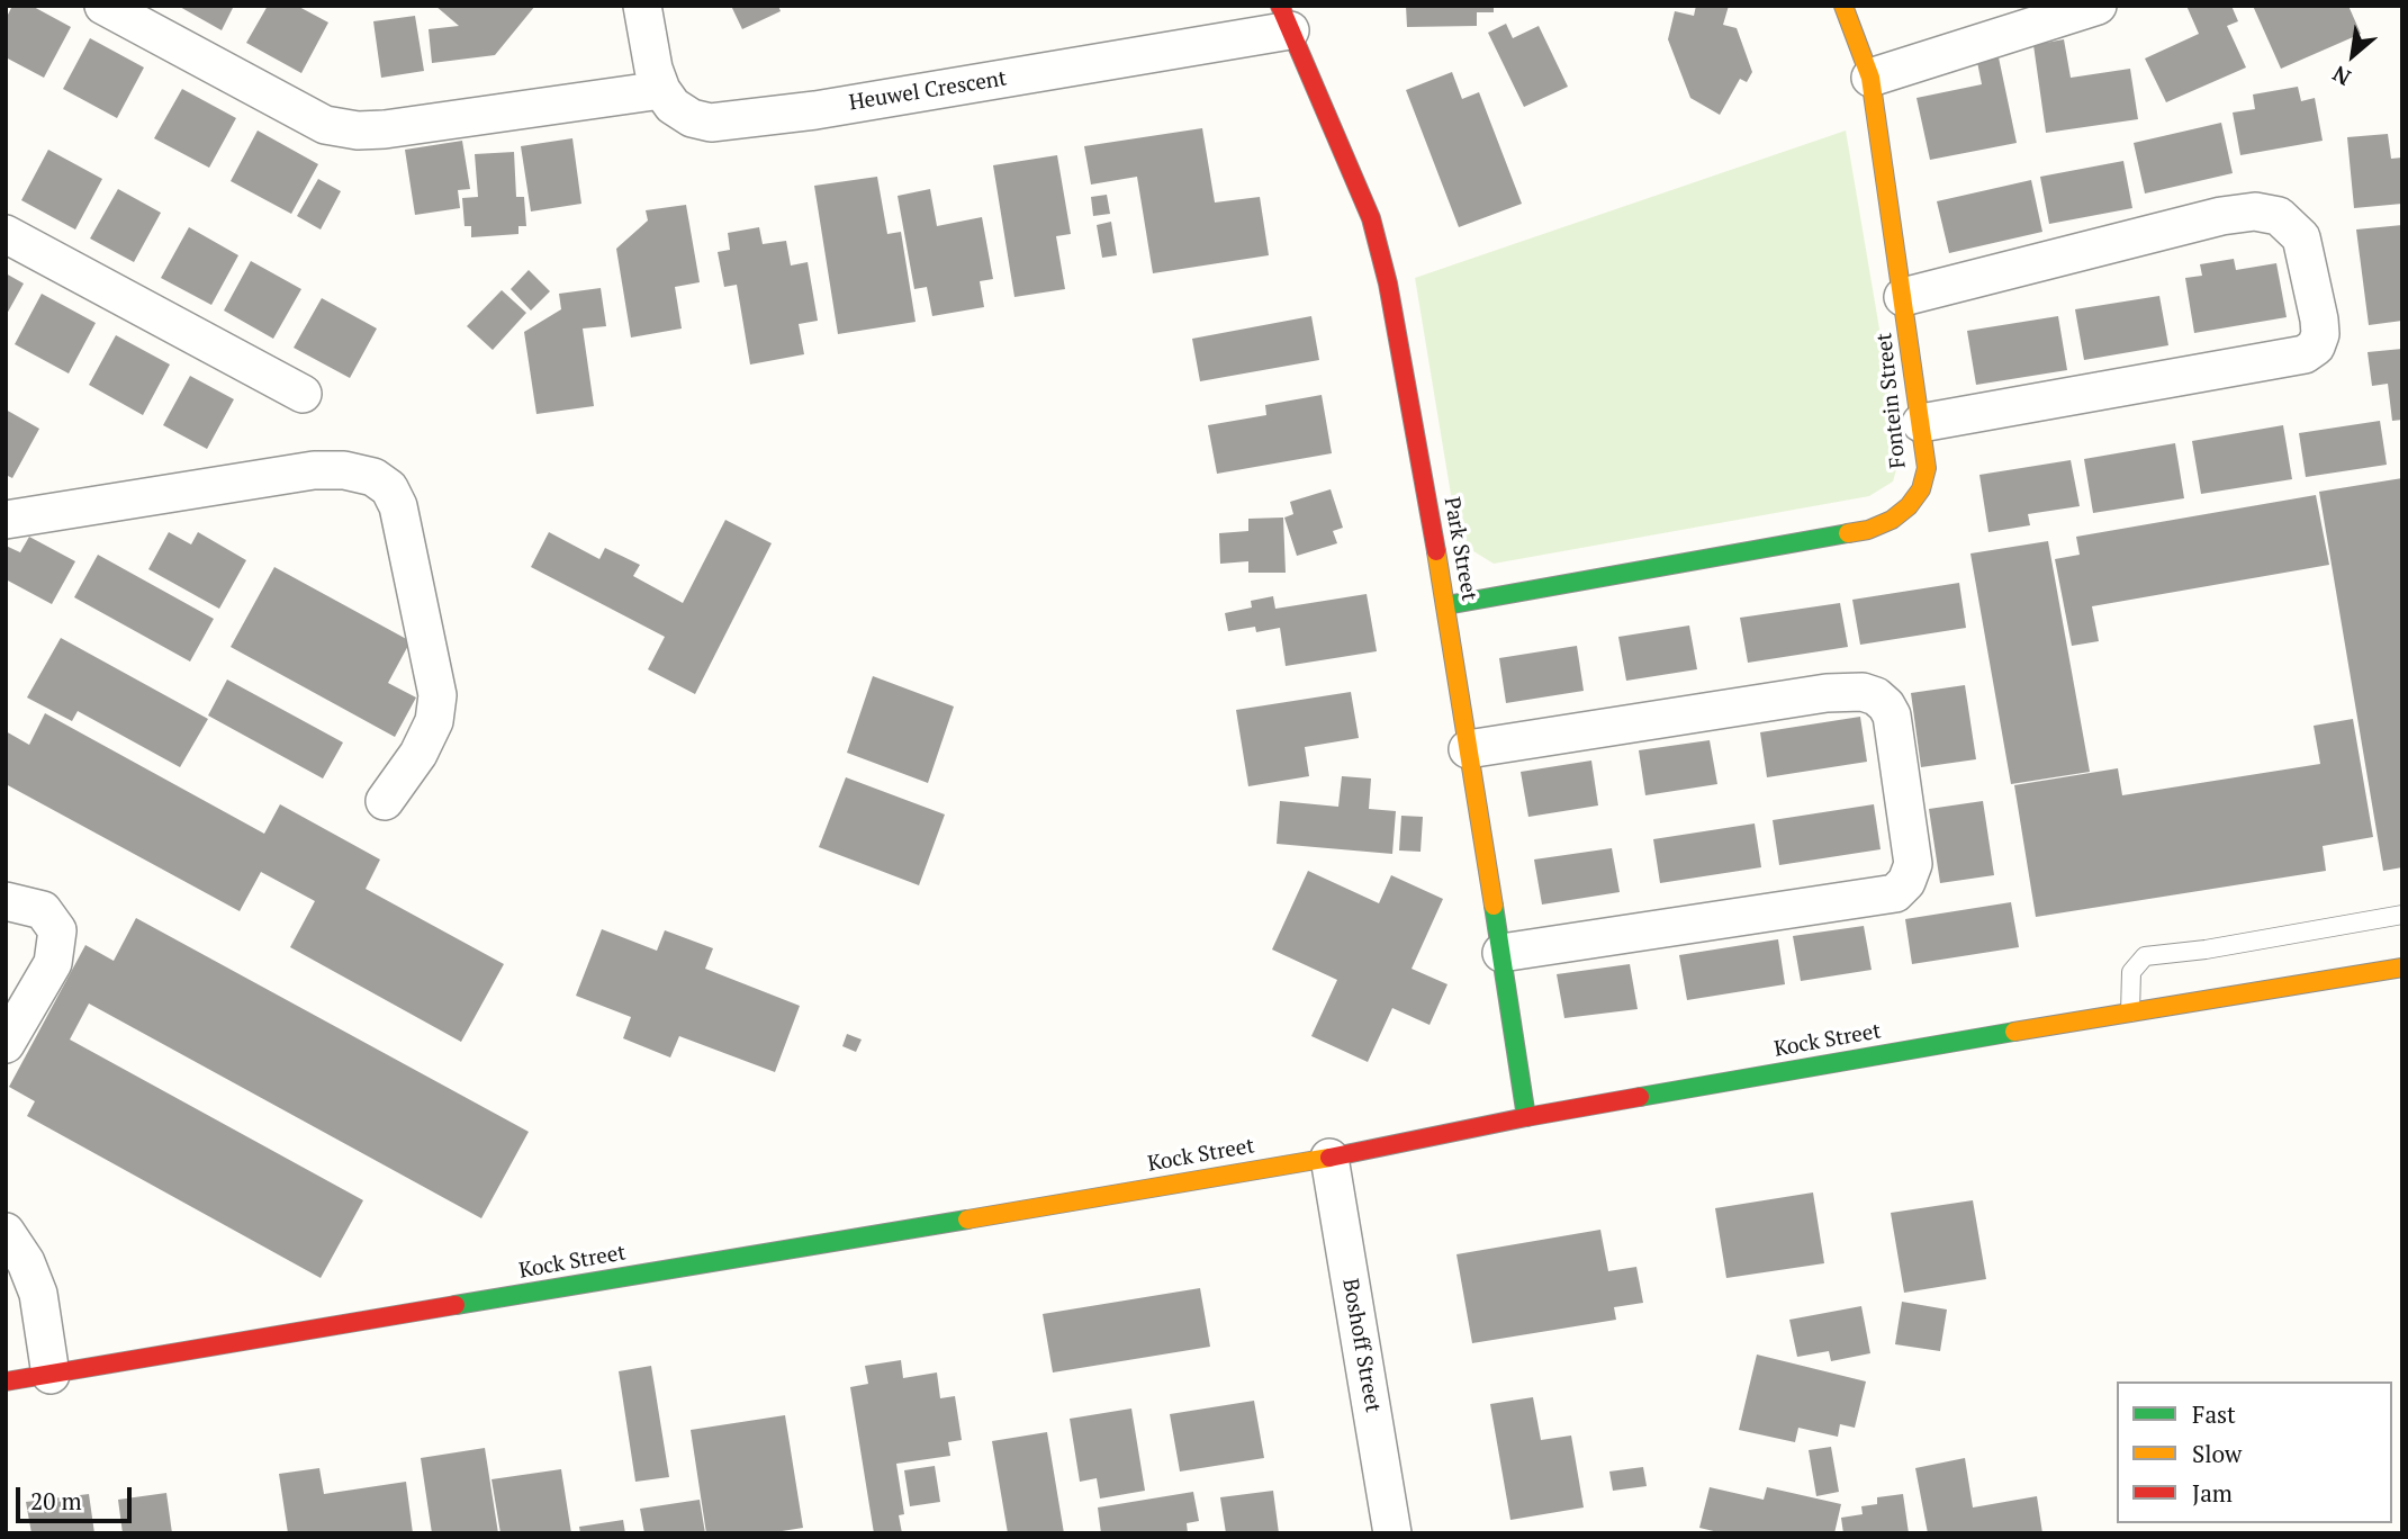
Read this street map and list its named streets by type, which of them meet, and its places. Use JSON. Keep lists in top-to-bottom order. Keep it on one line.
{"streets":{"street":["Heuwel Crescent","Fontein Street","Park Street","Kock Street","Boshoff Street"]},"crossings":[["Heuwel Crescent","Park Street"],["Fontein Street","Park Street"],["Park Street","Kock Street"],["Kock Street","Boshoff Street"]],"legend":["Fast","Slow","Jam"],"scale_bar":"20 m","north":"bottom left"}
